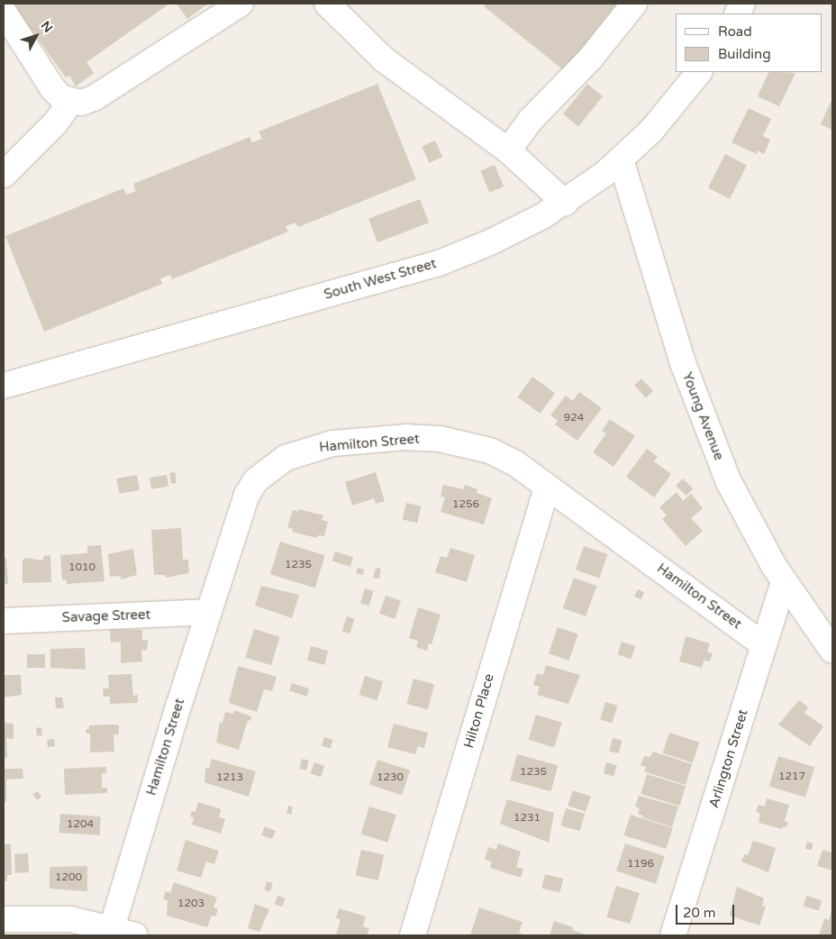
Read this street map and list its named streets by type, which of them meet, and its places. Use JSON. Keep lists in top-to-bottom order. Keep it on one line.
{"streets":{"street":["South West Street","Young Avenue","Hamilton Street","Savage Street","Hilton Place","Arlington Street"]},"crossings":[["South West Street","Young Avenue"],["Young Avenue","Arlington Street"],["Hamilton Street","Savage Street"],["Hamilton Street","Hilton Place"],["Hamilton Street","Arlington Street"]],"house_numbers":["924","1256","1235","1010","1235","1217","1213","1230","1231","1204","1196","1200","1203"],"legend":["Road","Building"],"scale_bar":"20 m","north":"top right"}
